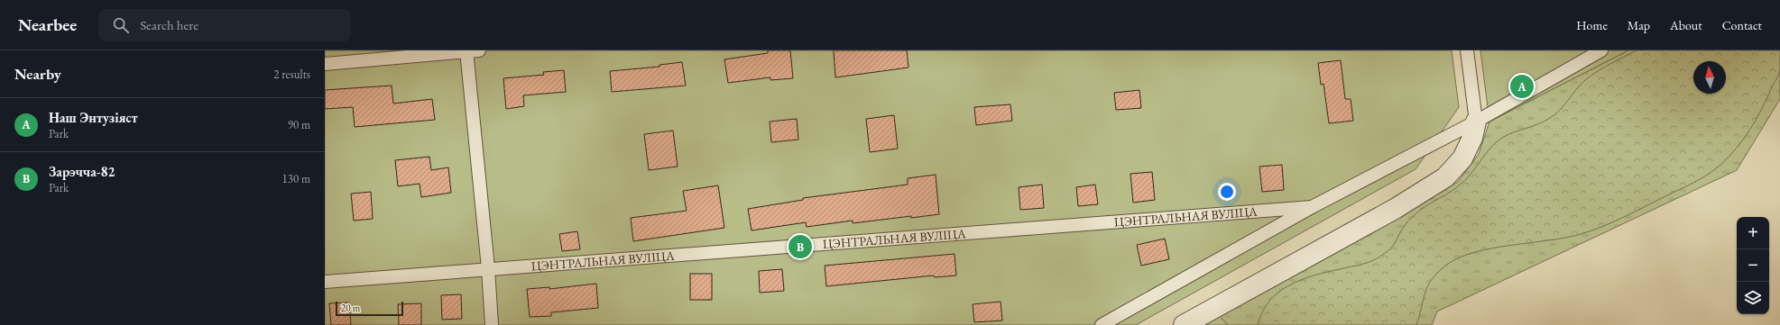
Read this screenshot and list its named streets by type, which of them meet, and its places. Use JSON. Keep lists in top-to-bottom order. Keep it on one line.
{"streets":{"lane":["ЦЭНТРАЛЬНАЯ ВУЛІЦА"]},"scale_bar":"20 m","north":"top","page":{"header":"Nearbee","search":"Search here","nav":["Home","Map","About","Contact"],"heading":["Nearby","2 results"],"pins":["A","B"],"list":[{"mark":"A","name":"Наш Энтузіяст","note":"Park","value":"90 m"},{"mark":"B","name":"Зарэчча-82","note":"Park","value":"130 m"}],"map_buttons":["+","−"],"scale":"20 m"}}
